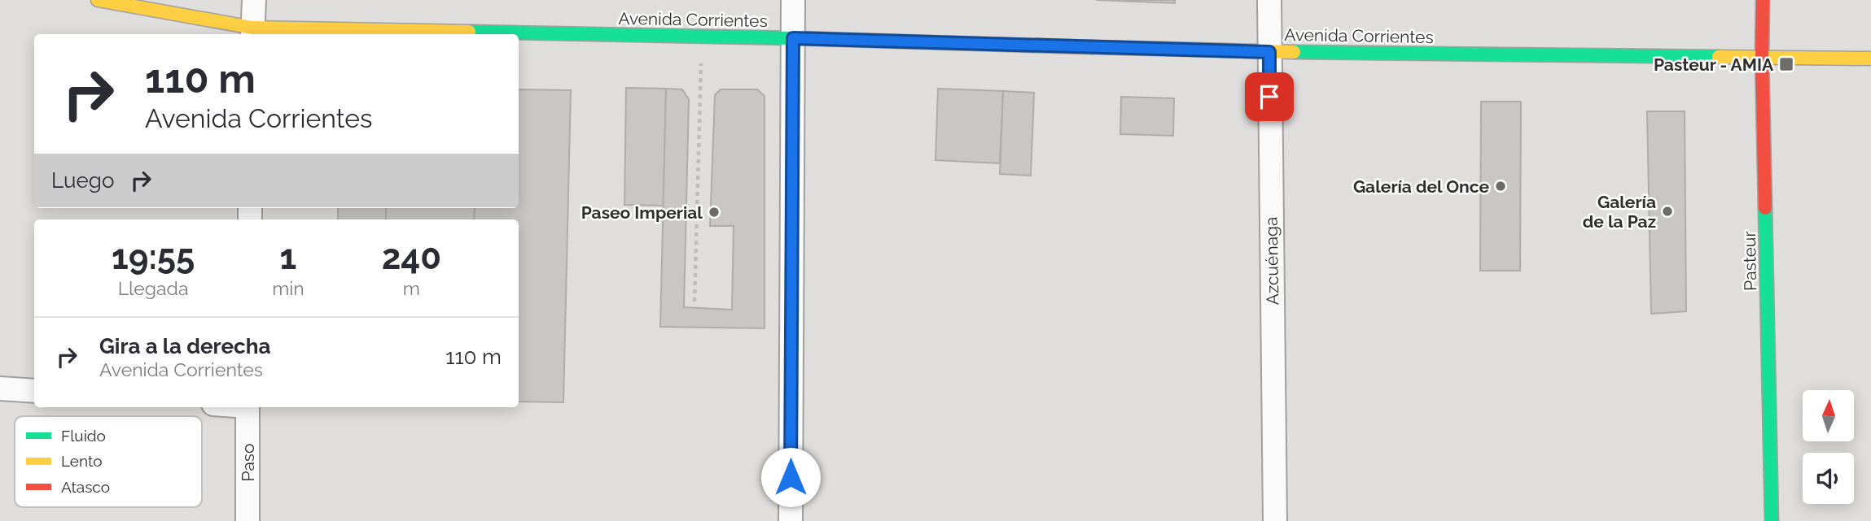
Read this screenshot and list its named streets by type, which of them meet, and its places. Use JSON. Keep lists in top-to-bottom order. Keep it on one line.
{"streets":{"main road":["Avenida Corrientes","Pasteur"],"street":["Azcuénaga","Paso"]},"crossings":[["Avenida Corrientes","Azcuénaga"],["Avenida Corrientes","Pasteur"]],"places":{"transit":["Pasteur - AMIA"],"other":["Galería del Once","Galería de la Paz","Paseo Imperial"]},"legend":["Fluido","Lento","Atasco"],"north":"top","page":{"turn":["110 m","Avenida Corrientes"],"then":"Luego","eta":["19:55","Llegada","1","min","240","m"],"list":[{"name":"Gira a la derecha","note":"Avenida Corrientes","value":"110 m"}]}}
